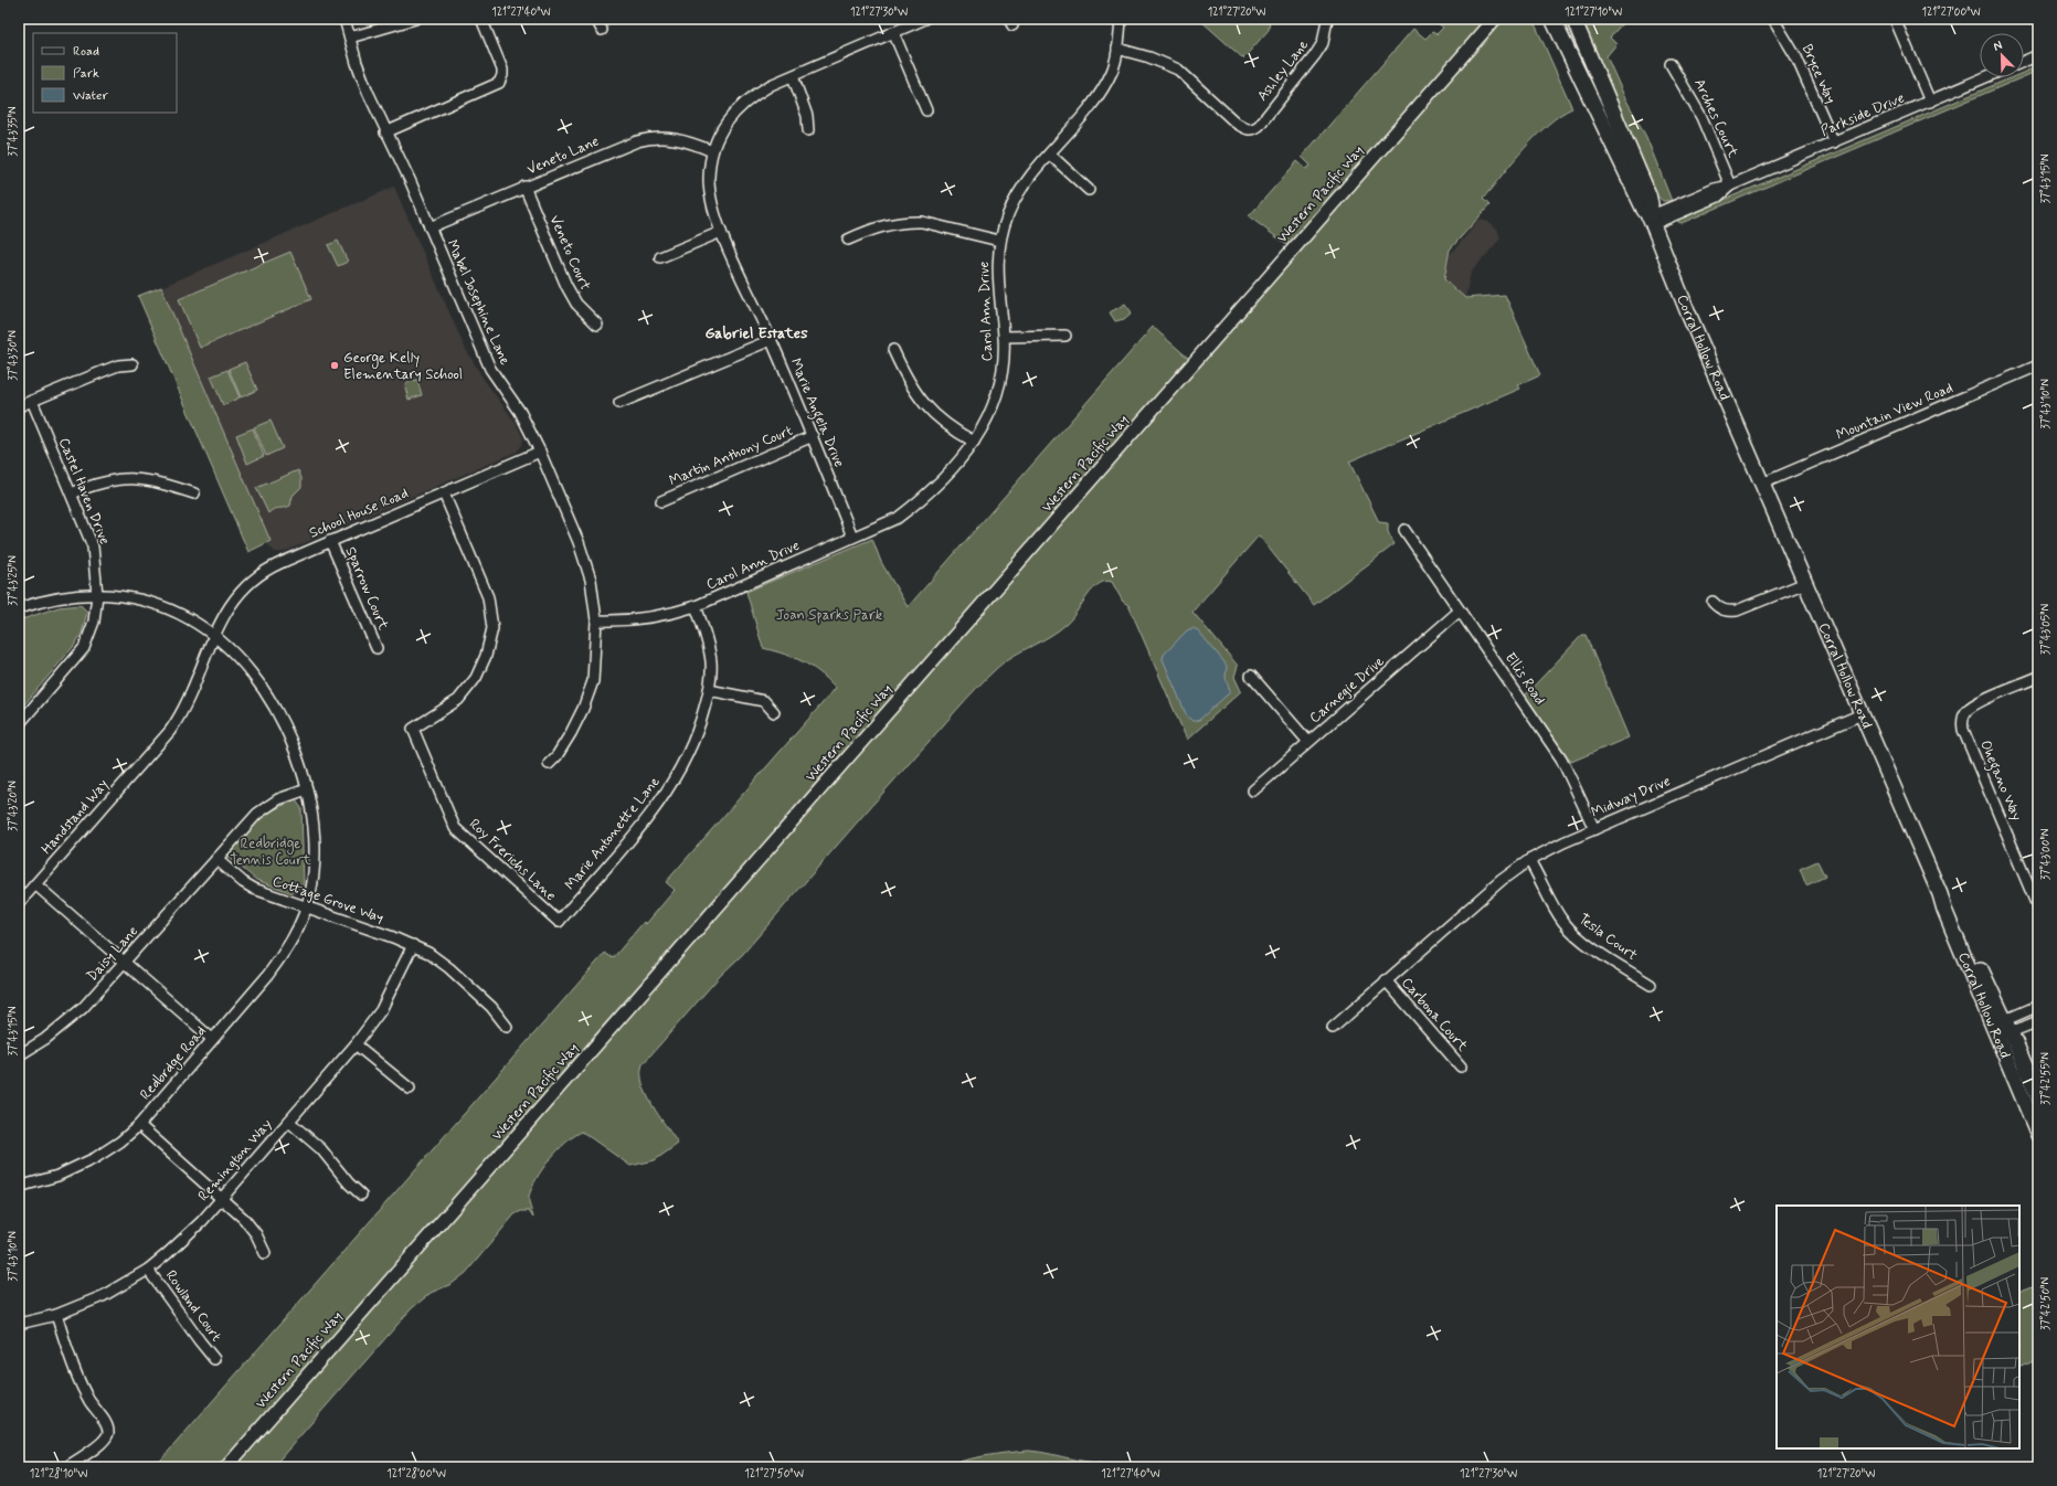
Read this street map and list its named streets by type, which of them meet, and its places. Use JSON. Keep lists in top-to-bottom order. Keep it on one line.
{"streets":{"main road":["Corral Hollow Road"],"street":["Ashley Lane","Bryce Way","Parkside Drive","Arches Court","Veneto Lane","Western Pacific Way","Veneto Court","Mabel Josephine Lane","Carol Ann Drive","Mountain View Road","Marie Angela Drive","Martin Anthony Court","Castel Haven Drive","School House Road","Sparrow Court","Ellis Road","Carnegie Drive","Ohegano Way","Midway Drive","Handstand Way","Marie Antonette Lane","Roy Frerichs Lane","Cottage Grove Way","Tesla Court","Daisy Lane","Carbona Court","Redbrdge Road","Remington Way","Rowland Court"]},"crossings":[["Ashley Lane","Carol Ann Drive"],["Bryce Way","Parkside Drive"],["Parkside Drive","Arches Court"],["Parkside Drive","Corral Hollow Road"],["Veneto Lane","Veneto Court"],["Veneto Lane","Mabel Josephine Lane"],["Veneto Lane","Marie Angela Drive"],["Mabel Josephine Lane","Carol Ann Drive"],["Mabel Josephine Lane","School House Road"],["Carol Ann Drive","Marie Angela Drive"],["Carol Ann Drive","Marie Antonette Lane"],["Corral Hollow Road","Mountain View Road"],["Corral Hollow Road","Midway Drive"],["Marie Angela Drive","Martin Anthony Court"],["Castel Haven Drive","Redbrdge Road"],["School House Road","Sparrow Court"],["School House Road","Handstand Way"],["School House Road","Roy Frerichs Lane"],["School House Road","Redbrdge Road"],["Ellis Road","Carnegie Drive"],["Ellis Road","Midway Drive"],["Midway Drive","Tesla Court"],["Midway Drive","Carbona Court"],["Handstand Way","Redbrdge Road"],["Marie Antonette Lane","Roy Frerichs Lane"],["Cottage Grove Way","Daisy Lane"],["Cottage Grove Way","Redbrdge Road"],["Cottage Grove Way","Remington Way"],["Daisy Lane","Redbrdge Road"],["Remington Way","Rowland Court"]],"districts":["Gabriel Estates"],"parks":["Joan Sparks Park","Redbridge Tennis Court"],"places":["George Kelly Elementary School"],"legend":["Road","Park","Water"],"north":"top left","coordinates":["121°27'40\"W","121°27'30\"W","121°27'20\"W","121°27'10\"W","121°27'00\"W","37°43'35\"N","37°43'15\"N","37°43'30\"N","37°43'10\"N","37°43'25\"N","37°43'05\"N","37°43'20\"N","37°43'00\"N","37°42'55\"N","37°42'50\"N","121°28'10\"W","121°28'00\"W","121°27'50\"W"]}
